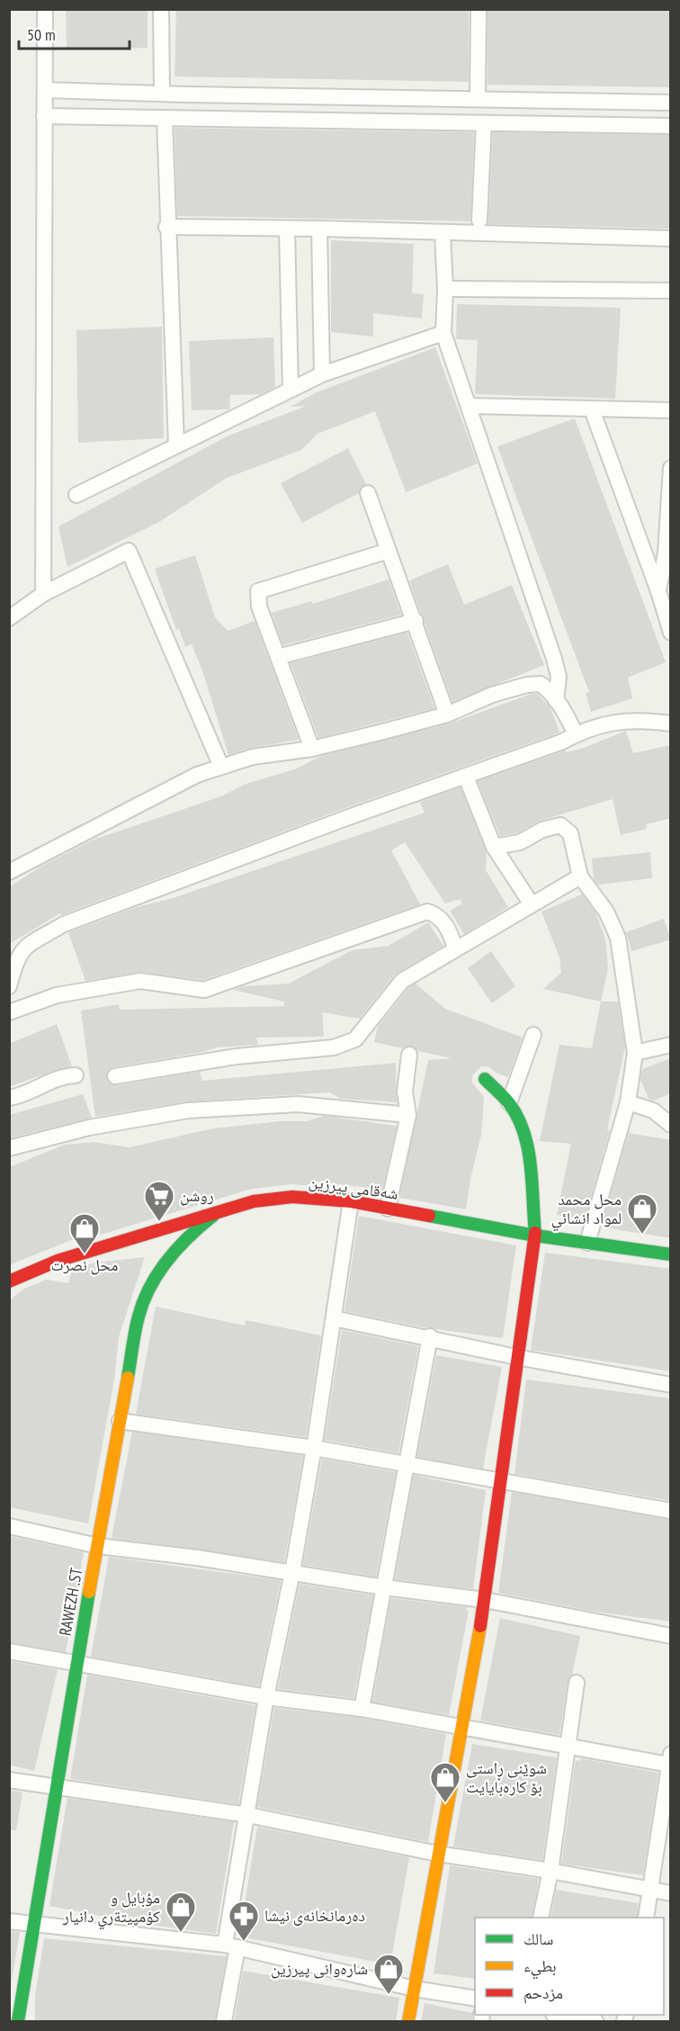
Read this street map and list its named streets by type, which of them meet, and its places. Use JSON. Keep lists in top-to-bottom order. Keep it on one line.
{"streets":{"street":["شەقامی پیرزین","RAWEZH .ST"]},"crossings":[["شەقامی پیرزین","RAWEZH .ST"]],"places":{"supermarket":["روشن"],"shop":["محل محمد لمواد انشائي","محل نصرت","شوێنی ڕاستی بۆ کارەبایایت","مؤبايل و كؤمپيتةري دانيار","شارەوانی پیرزین"],"pharmacy":["دەرمانخانەی نیشا"]},"legend":["سالك","بطيء","مزدحم"],"scale_bar":"50 m"}
